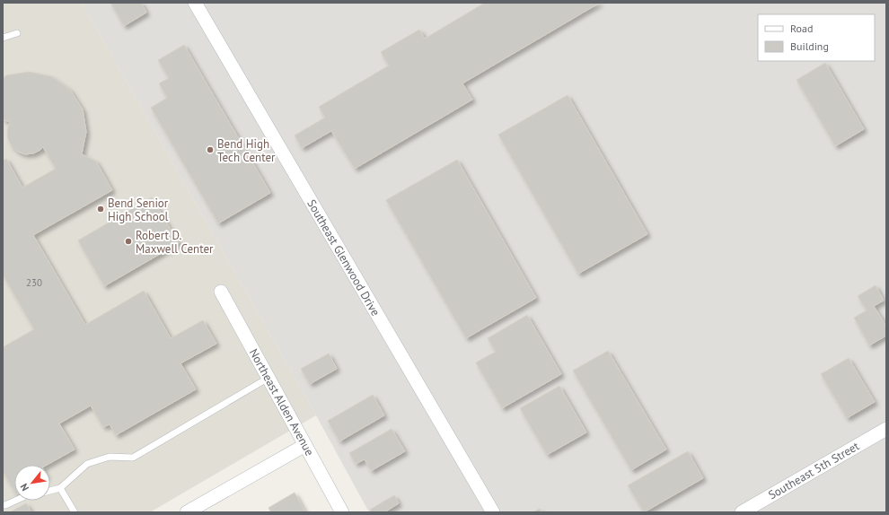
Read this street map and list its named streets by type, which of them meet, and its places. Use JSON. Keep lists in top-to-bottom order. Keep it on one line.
{"streets":{"street":["Southeast Glenwood Drive","Northeast Alden Avenue","Southeast 5th Street"]},"places":["Bend High Tech Center","Bend Senior High School","Robert D. Maxwell Center"],"house_numbers":["230"],"legend":["Road","Building"],"north":"bottom left"}
